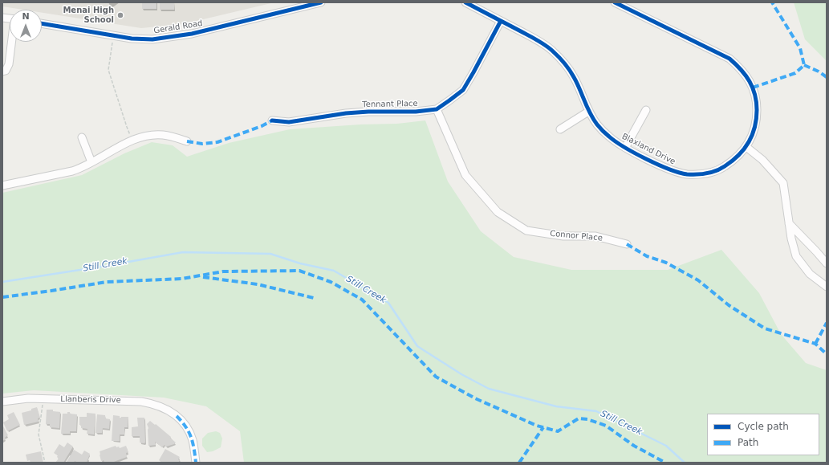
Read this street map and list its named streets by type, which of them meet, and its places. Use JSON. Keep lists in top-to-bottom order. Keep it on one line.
{"streets":{"street":["Gerald Road","Tennant Place","Blaxland Drive","Connor Place","Llanberis Drive"]},"crossings":[["Tennant Place","Blaxland Drive"],["Tennant Place","Connor Place"]],"water":["Still Creek"],"places":["Menai High School"],"legend":["Cycle path","Path"],"north":"top"}
